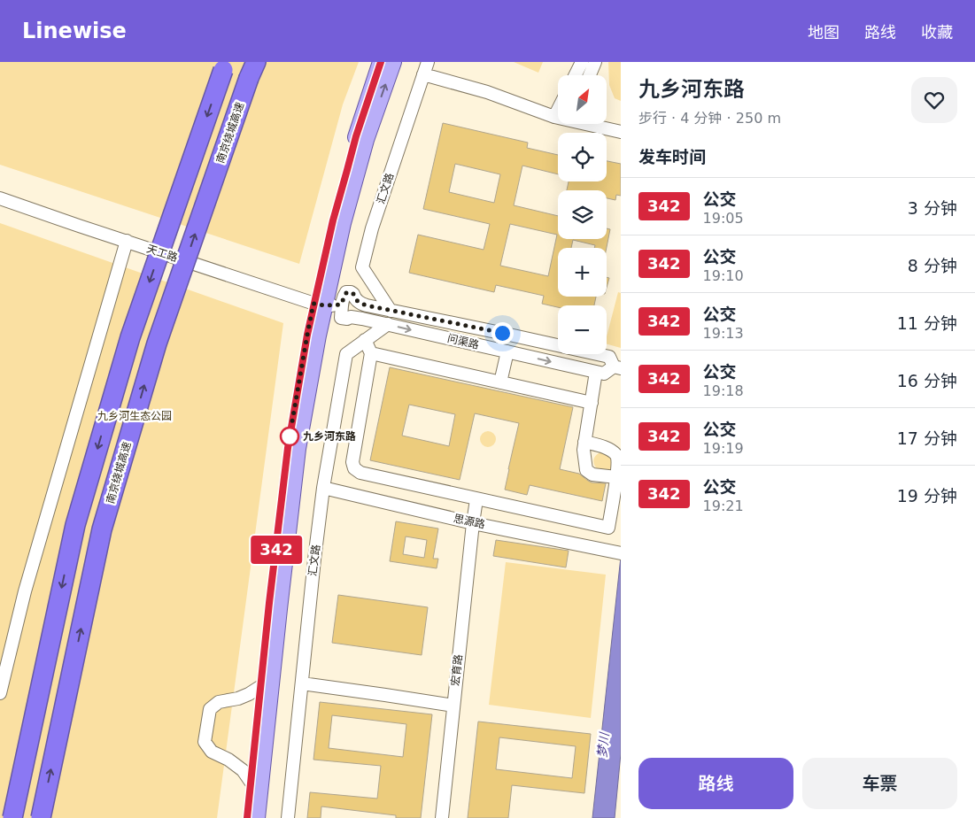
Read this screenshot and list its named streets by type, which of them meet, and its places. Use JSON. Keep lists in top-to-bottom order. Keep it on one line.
{"streets":{"highway":["南京绕城高速"],"street":["汇文路","天工路","问渠路","思源路","宏育路"]},"crossings":[["汇文路","问渠路"],["汇文路","思源路"],["思源路","宏育路"]],"water":["梦川"],"parks":["九乡河生态公园"],"places":["九乡河东路"],"lines":["bus line 342"],"north":"top right","page":{"header":"Linewise","nav":["地图","路线","收藏"],"on_map":"342","heading":[["九乡河东路","步行 · 4 分钟 · 250 m"],"发车时间"],"map_buttons":["+","−"],"list":[{"mark":"342","name":"公交","note":"19:05","value":"3 分钟"},{"mark":"342","name":"公交","note":"19:10","value":"8 分钟"},{"mark":"342","name":"公交","note":"19:13","value":"11 分钟"},{"mark":"342","name":"公交","note":"19:18","value":"16 分钟"},{"mark":"342","name":"公交","note":"19:19","value":"17 分钟"},{"mark":"342","name":"公交","note":"19:21","value":"19 分钟"}],"buttons":["路线","车票"]}}
